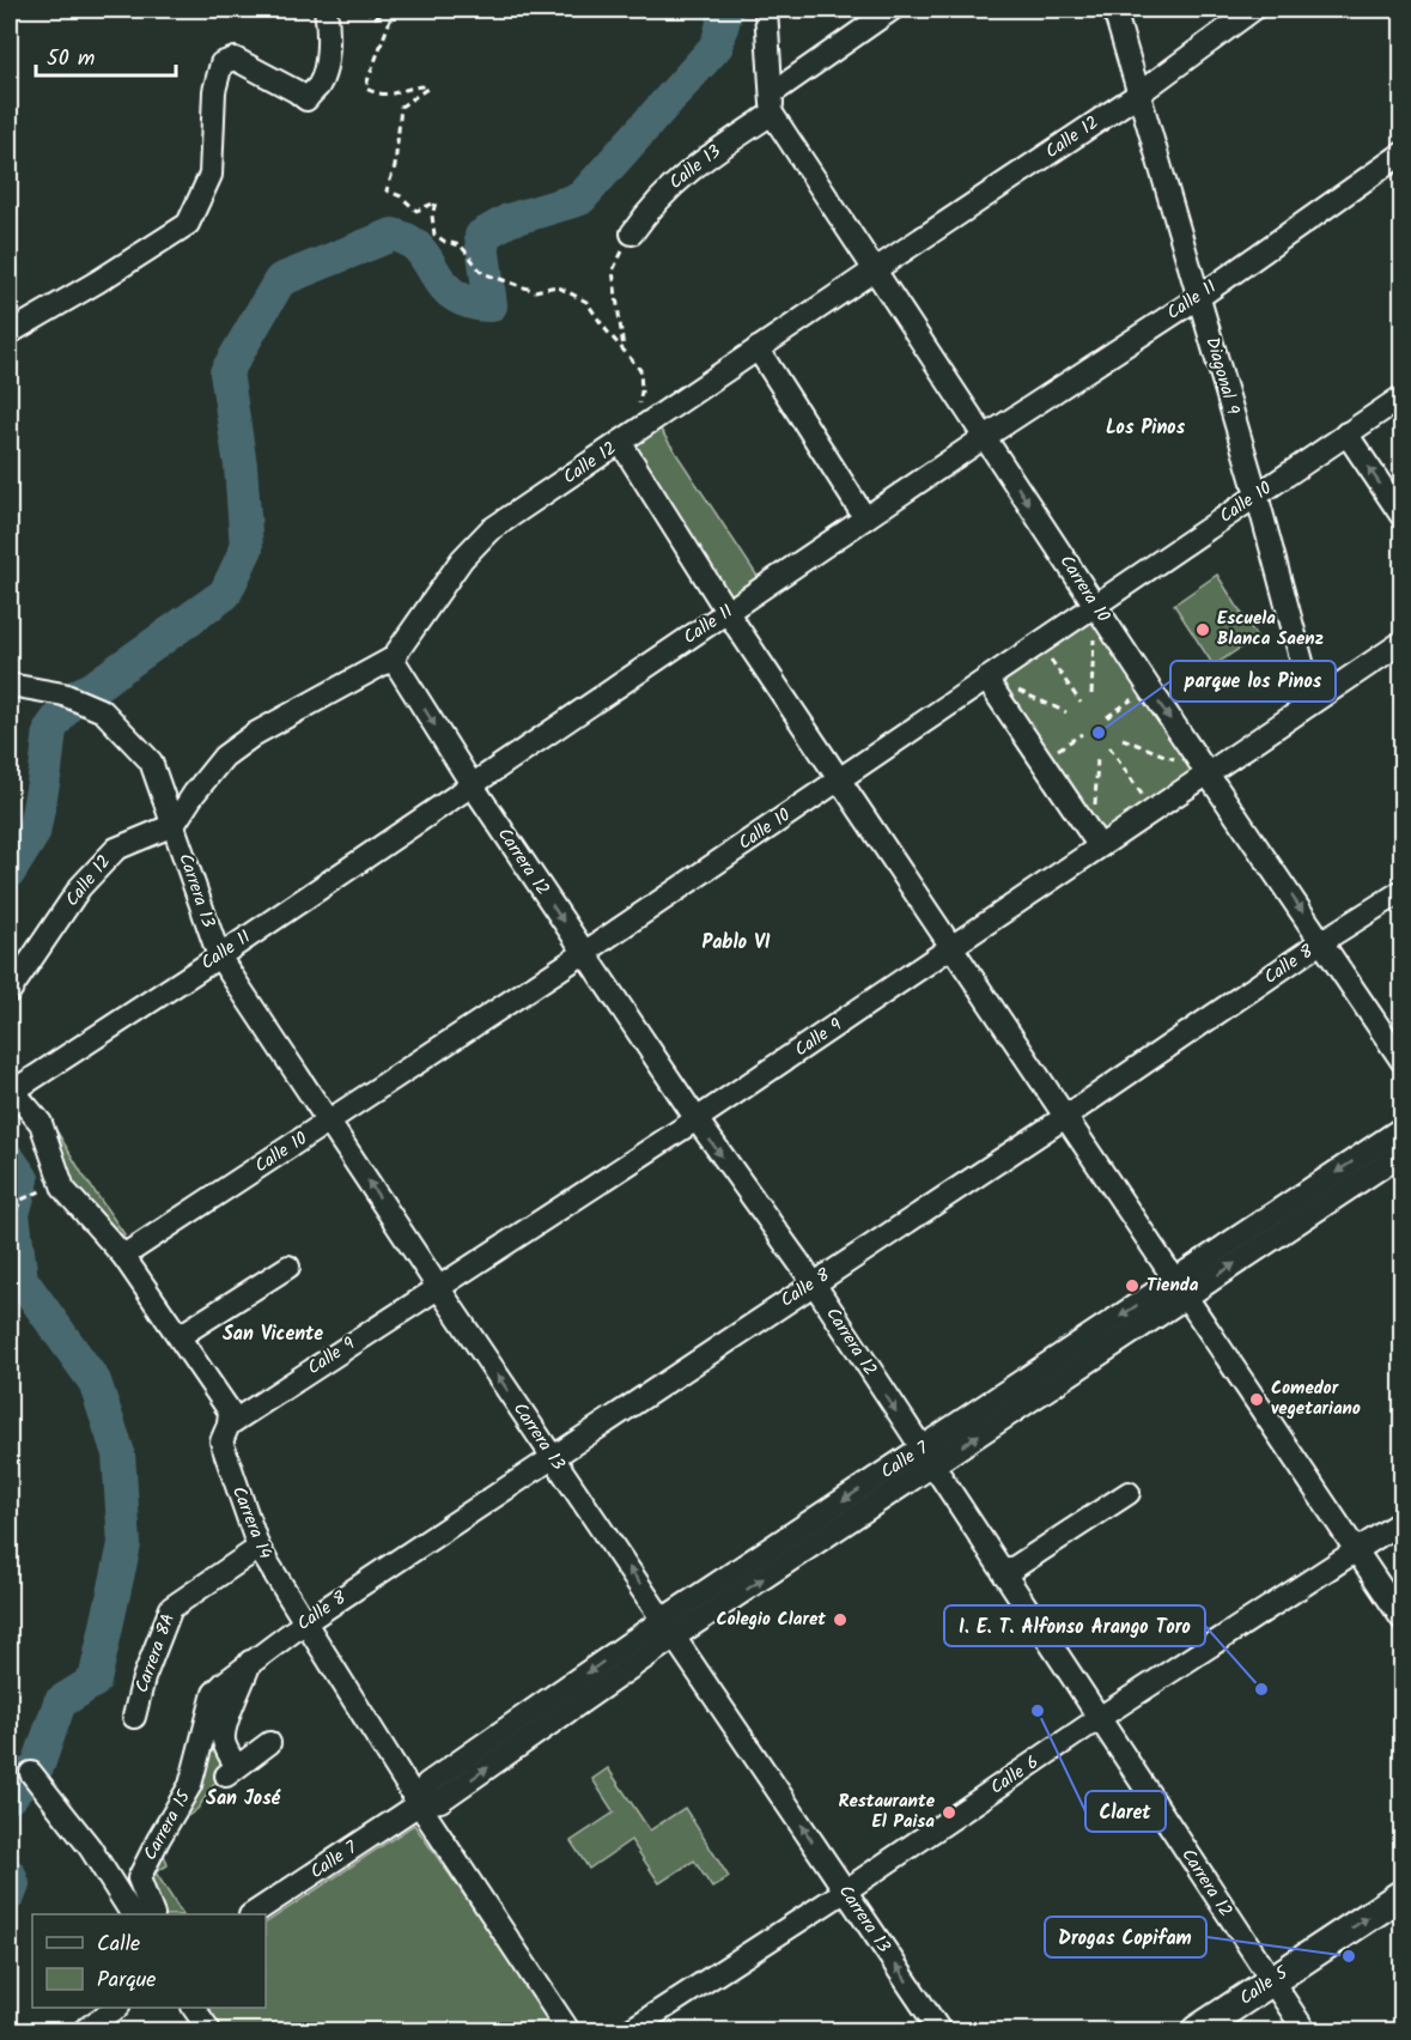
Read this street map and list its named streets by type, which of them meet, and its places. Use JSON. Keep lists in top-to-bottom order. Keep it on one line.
{"streets":{"main road":["Calle 5"],"street":["Calle 12","Calle 13","Calle 11","Diagonal 9","Calle 10","Carrera 10","Carrera 12","Carrera 13","Calle 8","Calle 9","Calle 7","Carrera 14","Carrera 8A","Calle 6","Carrera 15"]},"crossings":[["Calle 12","Diagonal 9"],["Calle 12","Carrera 10"],["Calle 12","Carrera 12"],["Calle 12","Carrera 13"],["Calle 13","Carrera 10"],["Calle 11","Diagonal 9"],["Calle 11","Carrera 10"],["Calle 11","Carrera 12"],["Calle 11","Carrera 13"],["Calle 11","Carrera 14"],["Diagonal 9","Calle 10"],["Diagonal 9","Calle 9"],["Calle 10","Carrera 10"],["Calle 10","Carrera 12"],["Calle 10","Carrera 13"],["Calle 10","Carrera 14"],["Carrera 10","Calle 8"],["Carrera 10","Calle 9"],["Carrera 12","Calle 8"],["Carrera 12","Calle 9"],["Carrera 12","Calle 7"],["Carrera 12","Calle 6"],["Carrera 12","Calle 5"],["Carrera 13","Calle 8"],["Carrera 13","Calle 9"],["Carrera 13","Calle 7"],["Carrera 13","Calle 6"],["Calle 8","Carrera 14"],["Calle 8","Carrera 15"],["Calle 9","Carrera 14"],["Calle 7","Carrera 14"],["Carrera 14","Carrera 8A"]],"one_way":["Carrera 10","Carrera 12","Carrera 13","Calle 5"],"districts":["Los Pinos","Pablo VI","San Vicente","San José"],"places":["Escuela Blanca Saenz","parque los Pinos","Tienda","Comedor vegetariano","Colegio Claret","I. E. T. Alfonso Arango Toro","Claret","Restaurante El Paisa","Drogas Copifam"],"legend":["Calle","Parque"],"scale_bar":"50 m"}
